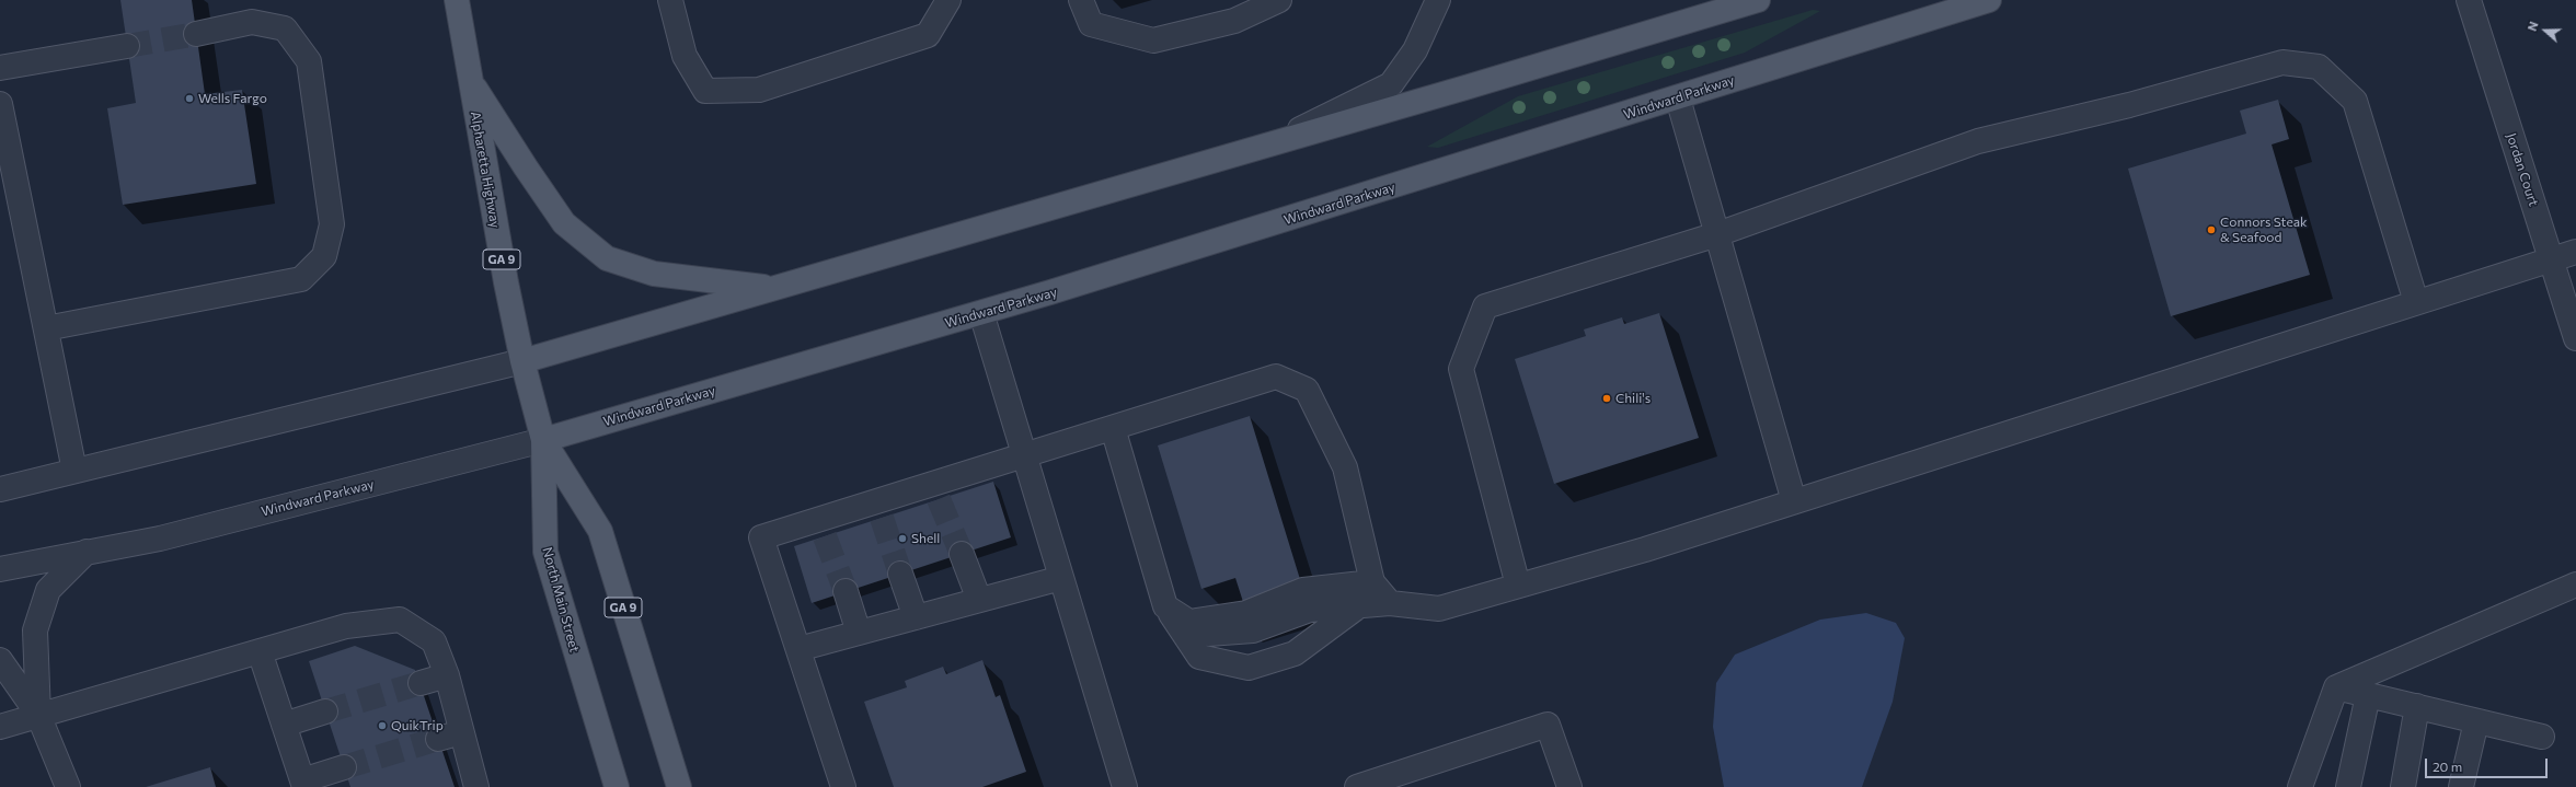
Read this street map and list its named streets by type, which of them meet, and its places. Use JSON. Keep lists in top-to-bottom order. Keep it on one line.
{"streets":{"main road":["Windward Parkway","Alpharetta Highway","GA 9","North Main Street"],"street":["Jordan Court"]},"crossings":[["Windward Parkway","Alpharetta Highway"],["Windward Parkway","GA 9"],["Windward Parkway","North Main Street"],["Alpharetta Highway","GA 9"],["Alpharetta Highway","North Main Street"],["GA 9","North Main Street"]],"places":["Wells Fargo","Connors Steak & Seafood","Chili's","Shell","QuikTrip"],"scale_bar":"20 m","north":"left"}
